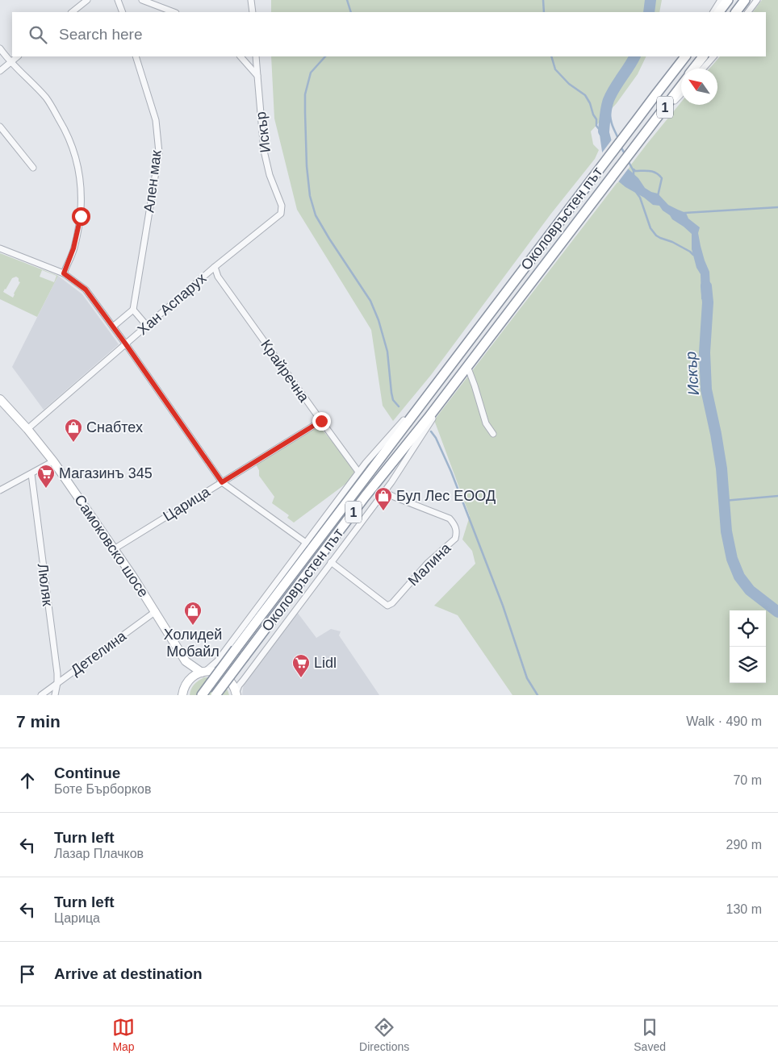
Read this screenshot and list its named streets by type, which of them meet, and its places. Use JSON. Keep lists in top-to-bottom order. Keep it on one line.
{"streets":{"highway":["1","Околовръстен път"],"main road":["Самоковско шосе"],"street":["Искър","Ален мак","Хан Аспарух","Крайречна","Царица","Малина","Люляк","Детелина"]},"crossings":[["Искър","Хан Аспарух"],["Околовръстен път","Крайречна"],["Околовръстен път","Самоковско шосе"],["Околовръстен път","Малина"],["Хан Аспарух","Крайречна"],["Хан Аспарух","Самоковско шосе"],["Крайречна","Царица"],["Царица","Самоковско шосе"],["Самоковско шосе","Детелина"],["Люляк","Детелина"]],"water":["Искър"],"places":{"shop":["Снабтех","Бул Лес ЕООД","Холидей Мобайл"],"supermarket":["Магазинъ 345","Lidl"]},"north":"top left","page":{"search":"Search here","heading":["7 min","Walk · 490 m"],"list":[["Continue","Боте Бърборков","70 m"],["Turn left","Лазар Плачков","290 m"],["Turn left","Царица","130 m"],"Arrive at destination"],"nav":["Map","Directions","Saved"]}}
